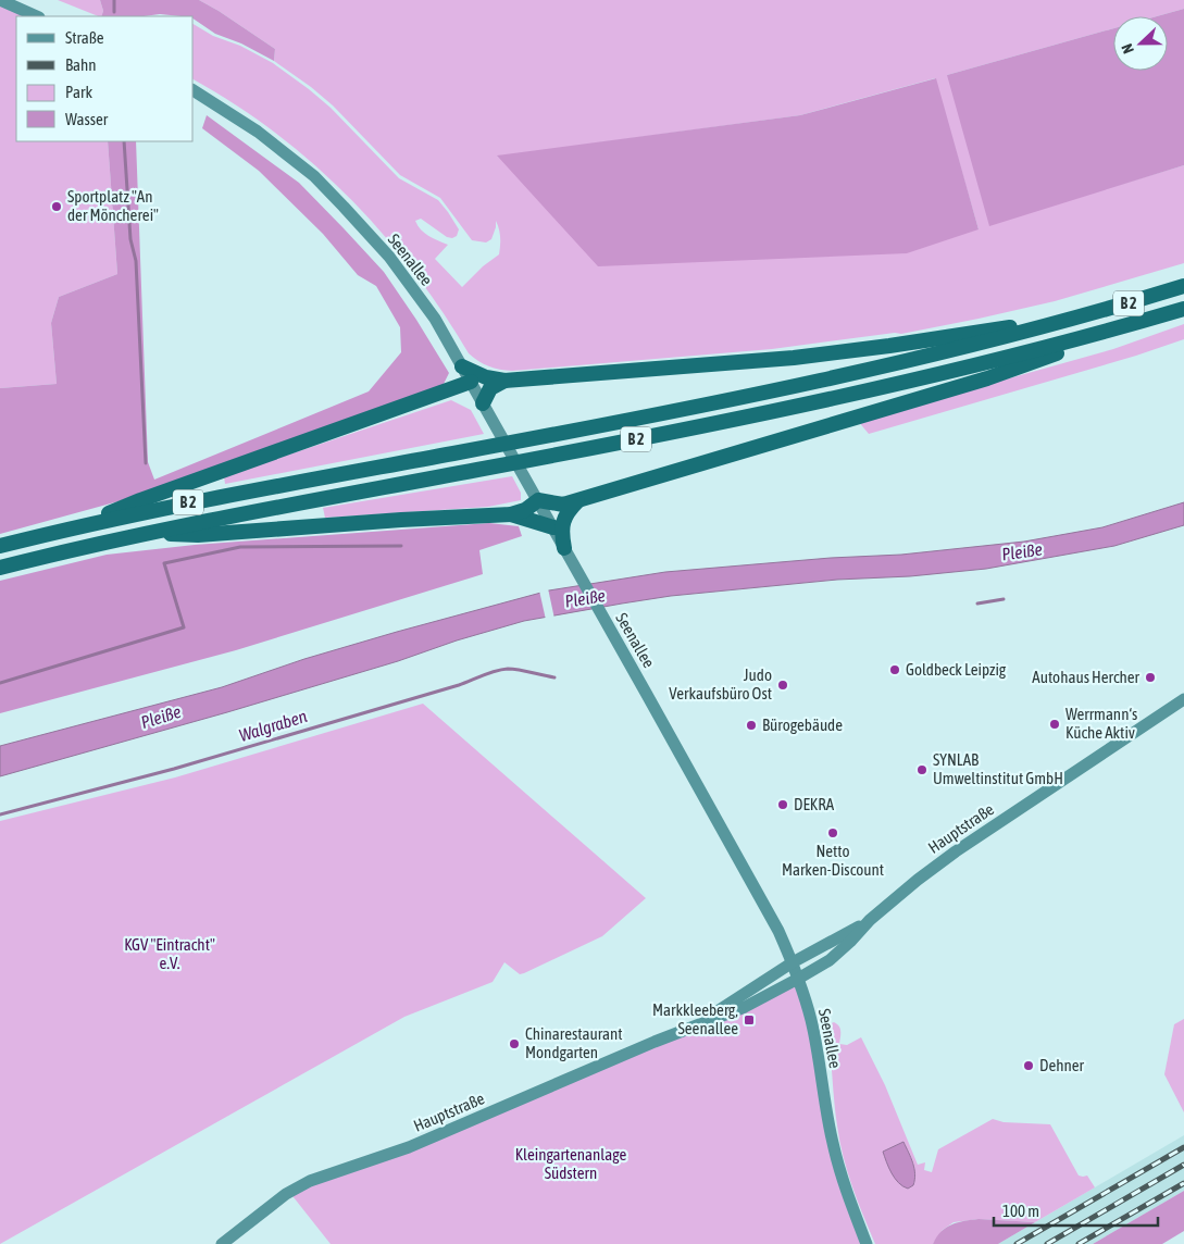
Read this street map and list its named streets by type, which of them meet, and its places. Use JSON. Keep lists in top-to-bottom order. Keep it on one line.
{"streets":{"highway":["B 2"],"main road":["Seenallee","Hauptstraße"]},"crossings":[["Seenallee","Hauptstraße"]],"water":["Pleiße","Walgraben"],"parks":["KGV \"Eintracht\" e.V.","Kleingartenanlage Südstern"],"places":{"other":["Sportplatz \"An der Möncherei\"","Goldbeck Leipzig","Autohaus Hercher","Judo Verkaufsbüro Ost","Werrmann‘s Küche Aktiv","Bürogebäude","SYNLAB Umweltinstitut GmbH","DEKRA","Netto Marken-Discount","Chinarestaurant Mondgarten","Dehner"],"transit":["Markkleeberg, Seenallee"]},"legend":["Straße","Bahn","Park","Wasser"],"scale_bar":"100 m","north":"left"}
